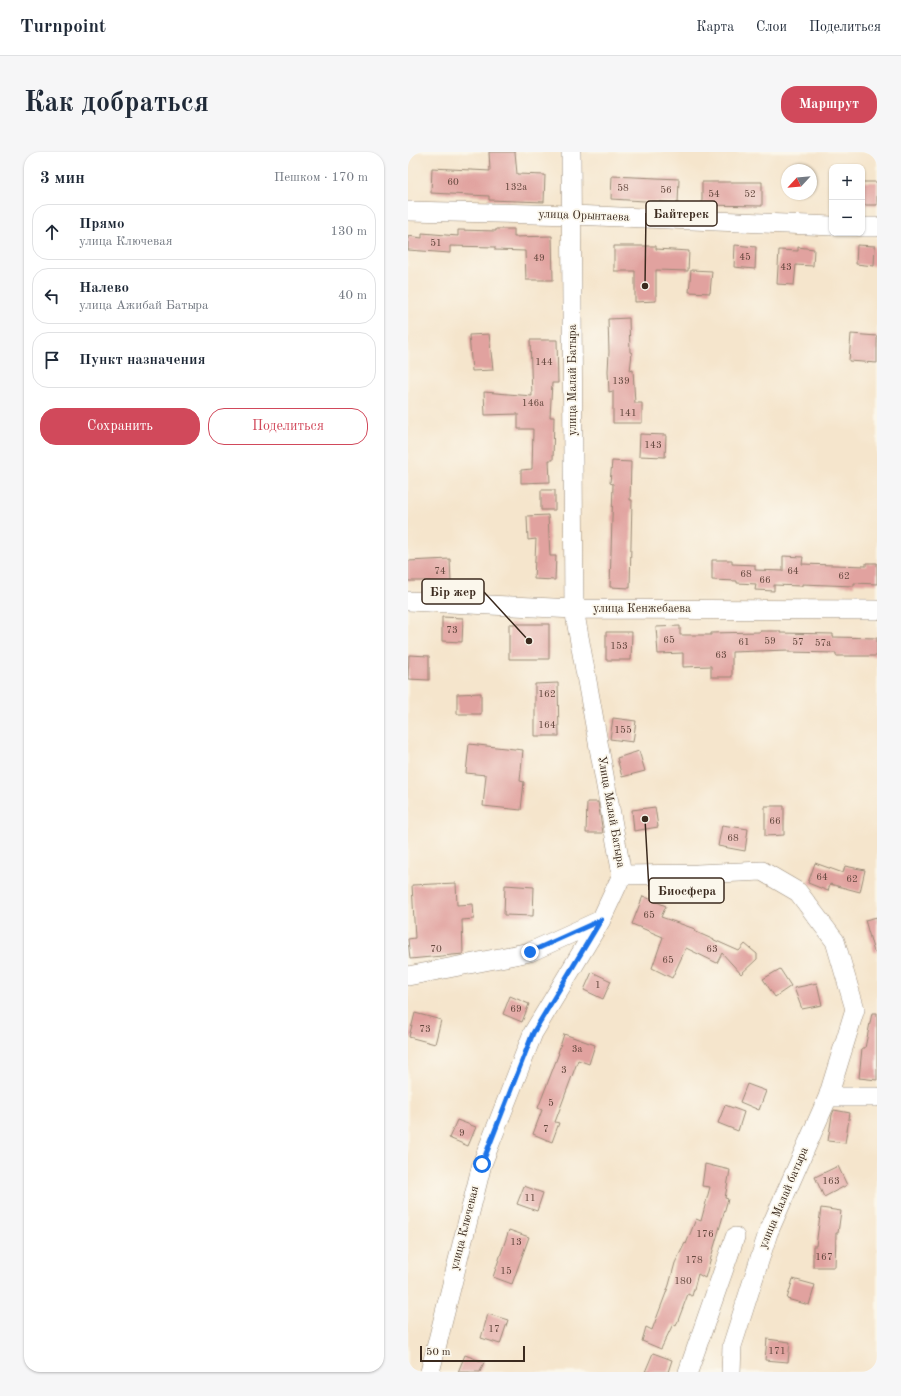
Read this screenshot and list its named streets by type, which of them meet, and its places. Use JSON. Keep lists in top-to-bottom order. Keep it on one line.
{"streets":{"street":["улица Орынтаева","улица Малай Батыра","улица Кенжебаева","Улица Малай Батыра","улица Малай батыра","улица Ключевая"]},"crossings":[["улица Орынтаева","улица Малай Батыра"],["улица Малай Батыра","улица Кенжебаева"],["улица Малай Батыра","Улица Малай Батыра"],["улица Кенжебаева","Улица Малай Батыра"],["Улица Малай Батыра","улица Малай батыра"],["Улица Малай Батыра","улица Ключевая"]],"places":["Байтерек","Бір жер","Биосфера"],"house_numbers":["60","132а","58","56","54","52","51","45","49","43","144","139","146а","141","143","74","64","68","62","66","73","65","59","61","57","57а","153","63","162","164","155","66","68","64","62","65","70","63","65","1","69","73","3а","3","5","7","9","163","11","176","13","167","178","15","180","17","171"],"scale_bar":"50 m","north":"bottom left","page":{"header":"Turnpoint","nav":["Карта","Слои","Поделиться"],"buttons":["Маршрут",["Сохранить","Поделиться"]],"title":"Как добраться","heading":["3 мин","Пешком · 170 m"],"map_buttons":["+","−"],"list":[["Прямо","улица Ключевая","130 m"],["Налево","улица Ажибай Батыра","40 m"],"Пункт назначения"],"scale":"50 m"}}
